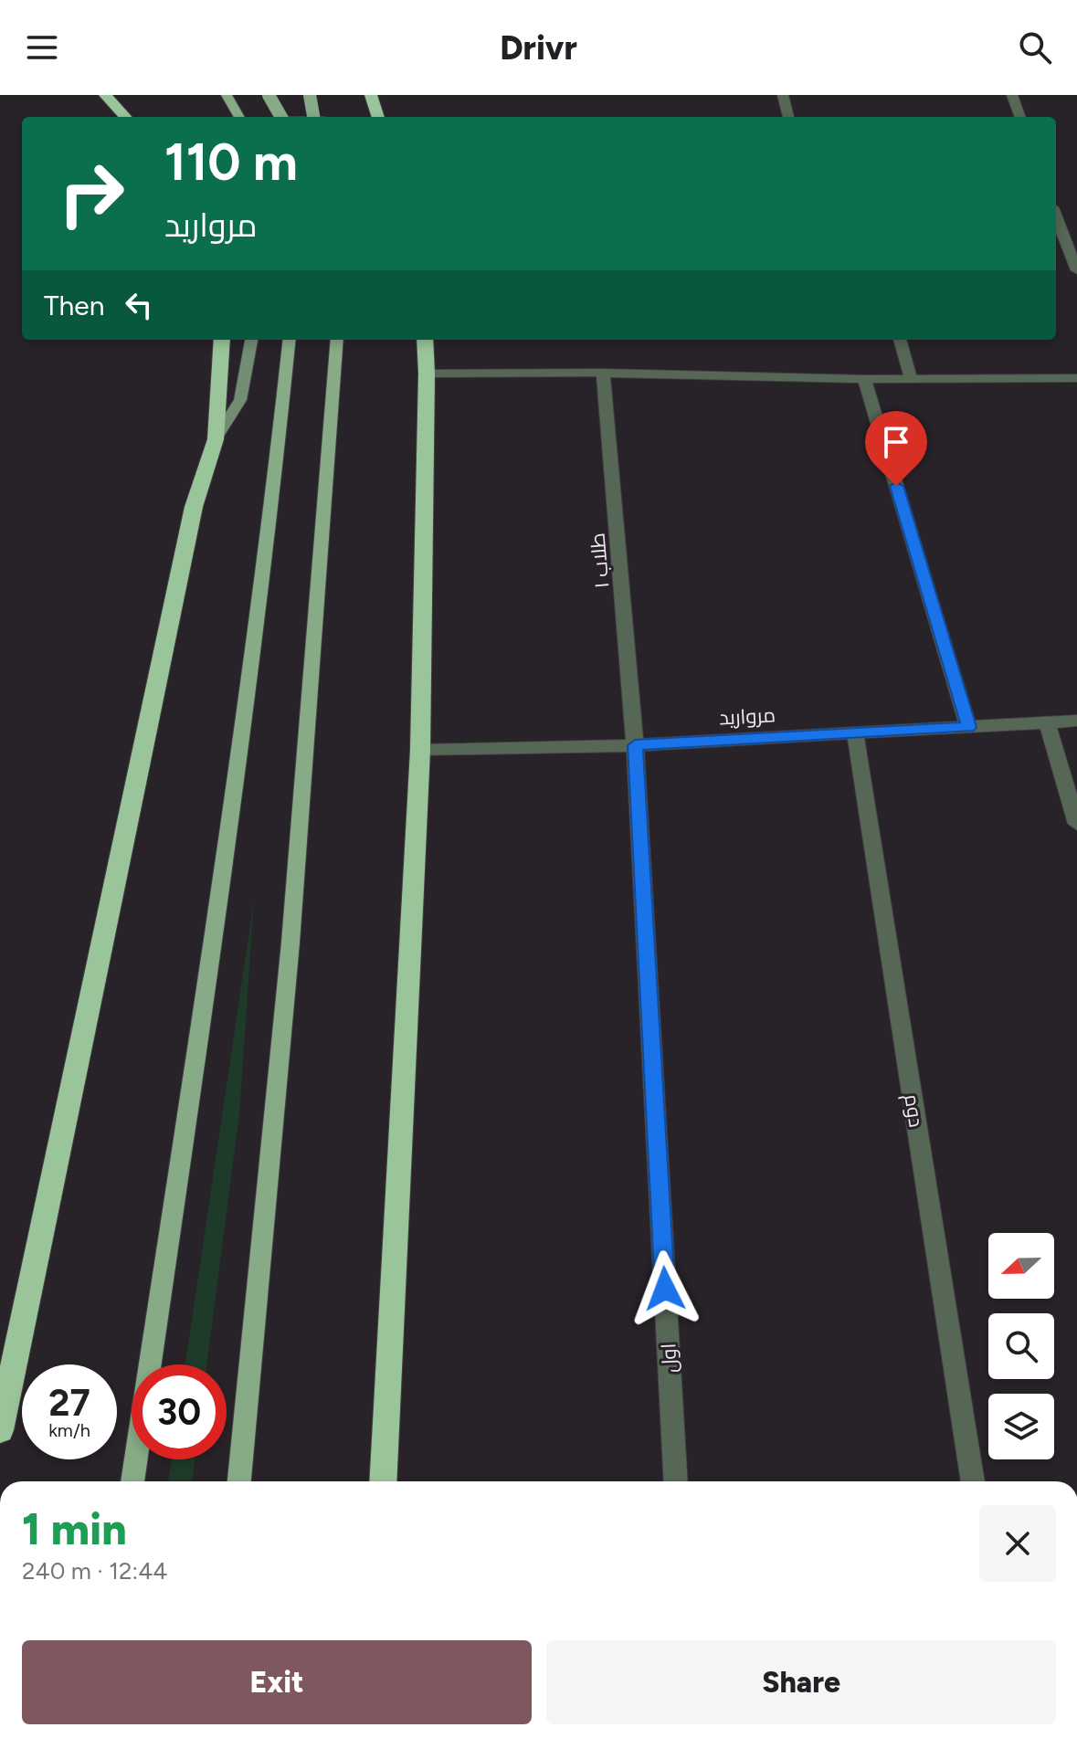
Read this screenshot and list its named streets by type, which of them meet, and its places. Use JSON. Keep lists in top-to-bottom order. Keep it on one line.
{"streets":{"street":["طلاب ۱","مروارید","دوم","اول"]},"crossings":[["طلاب ۱","مروارید"],["طلاب ۱","اول"],["مروارید","دوم"],["مروارید","اول"]],"north":"left","page":{"header":"Drivr","turn":["110 m","مروارید"],"then":"Then","speed":"27 km/h","limit":"30","heading":["1 min","240 m · 12:44"],"buttons":["Exit","Share"]}}
